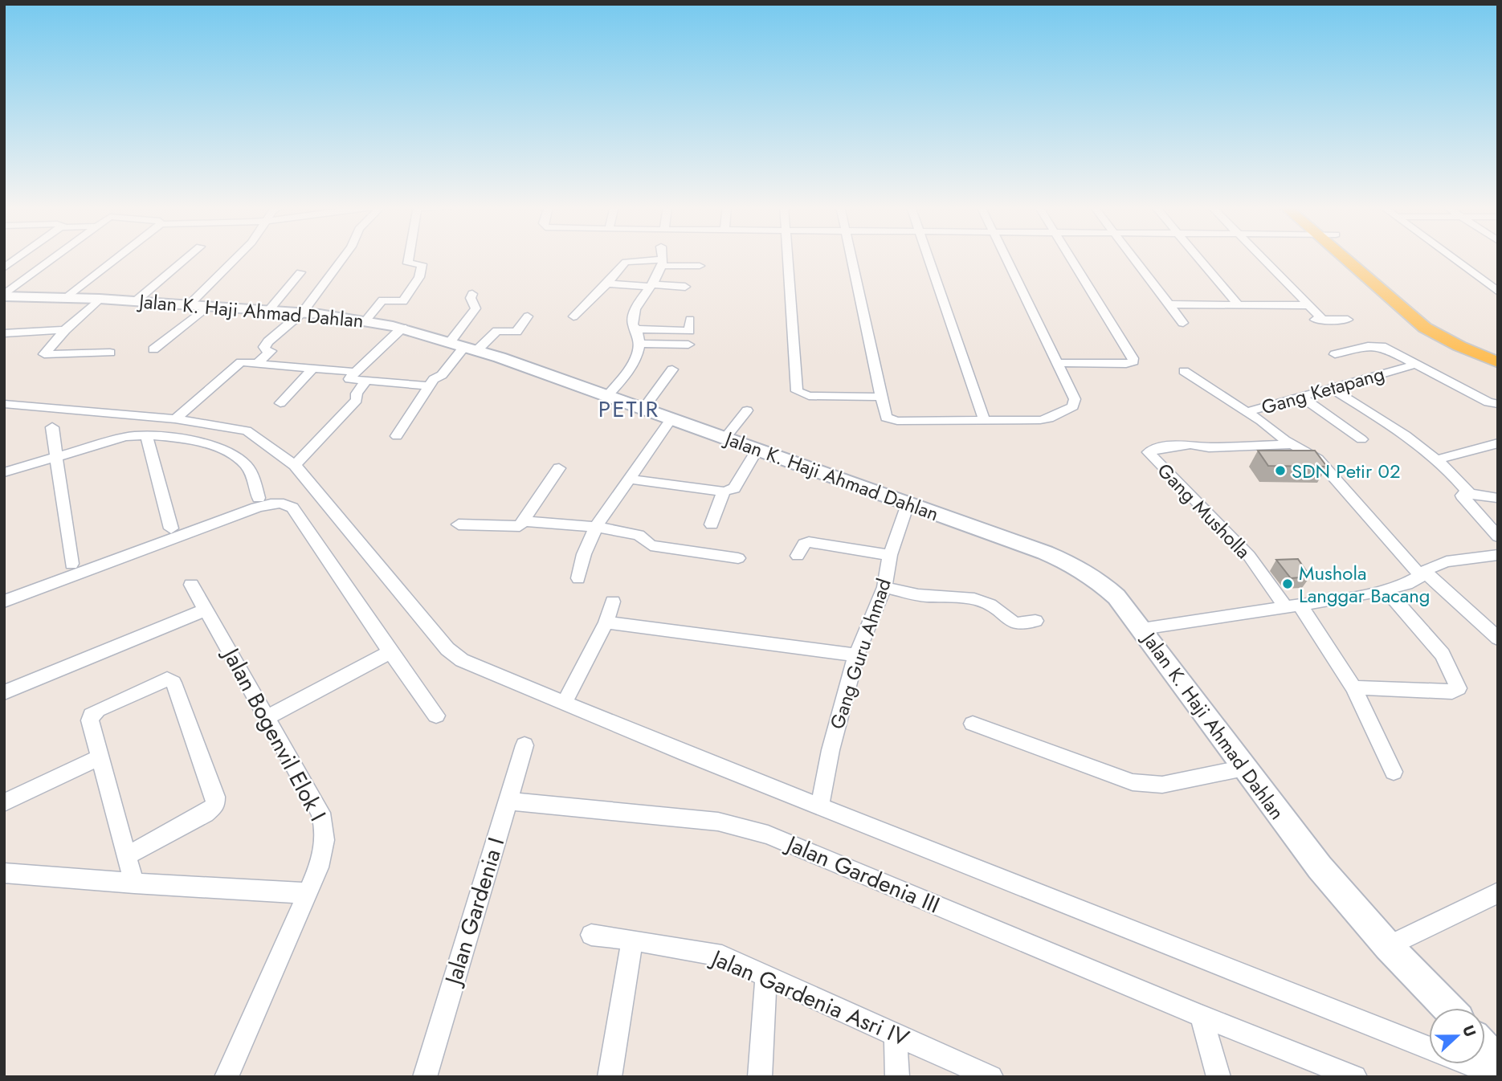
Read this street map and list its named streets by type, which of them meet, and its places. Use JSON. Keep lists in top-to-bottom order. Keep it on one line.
{"streets":{"main road":["Jalan K. Haji Ahmad Dahlan"],"street":["Gang Ketapang","Gang Musholla","Gang Guru Ahmad","Jalan Bogenvil Elok I","Jalan Gardenia III","Jalan Gardenia I","Jalan Gardenia Asri IV"]},"crossings":[["Jalan K. Haji Ahmad Dahlan","Gang Guru Ahmad"],["Gang Ketapang","Gang Musholla"],["Jalan Gardenia III","Jalan Gardenia I"]],"districts":["PETIR"],"places":["SDN Petir 02","Mushola Langgar Bacang"],"north":"right"}
